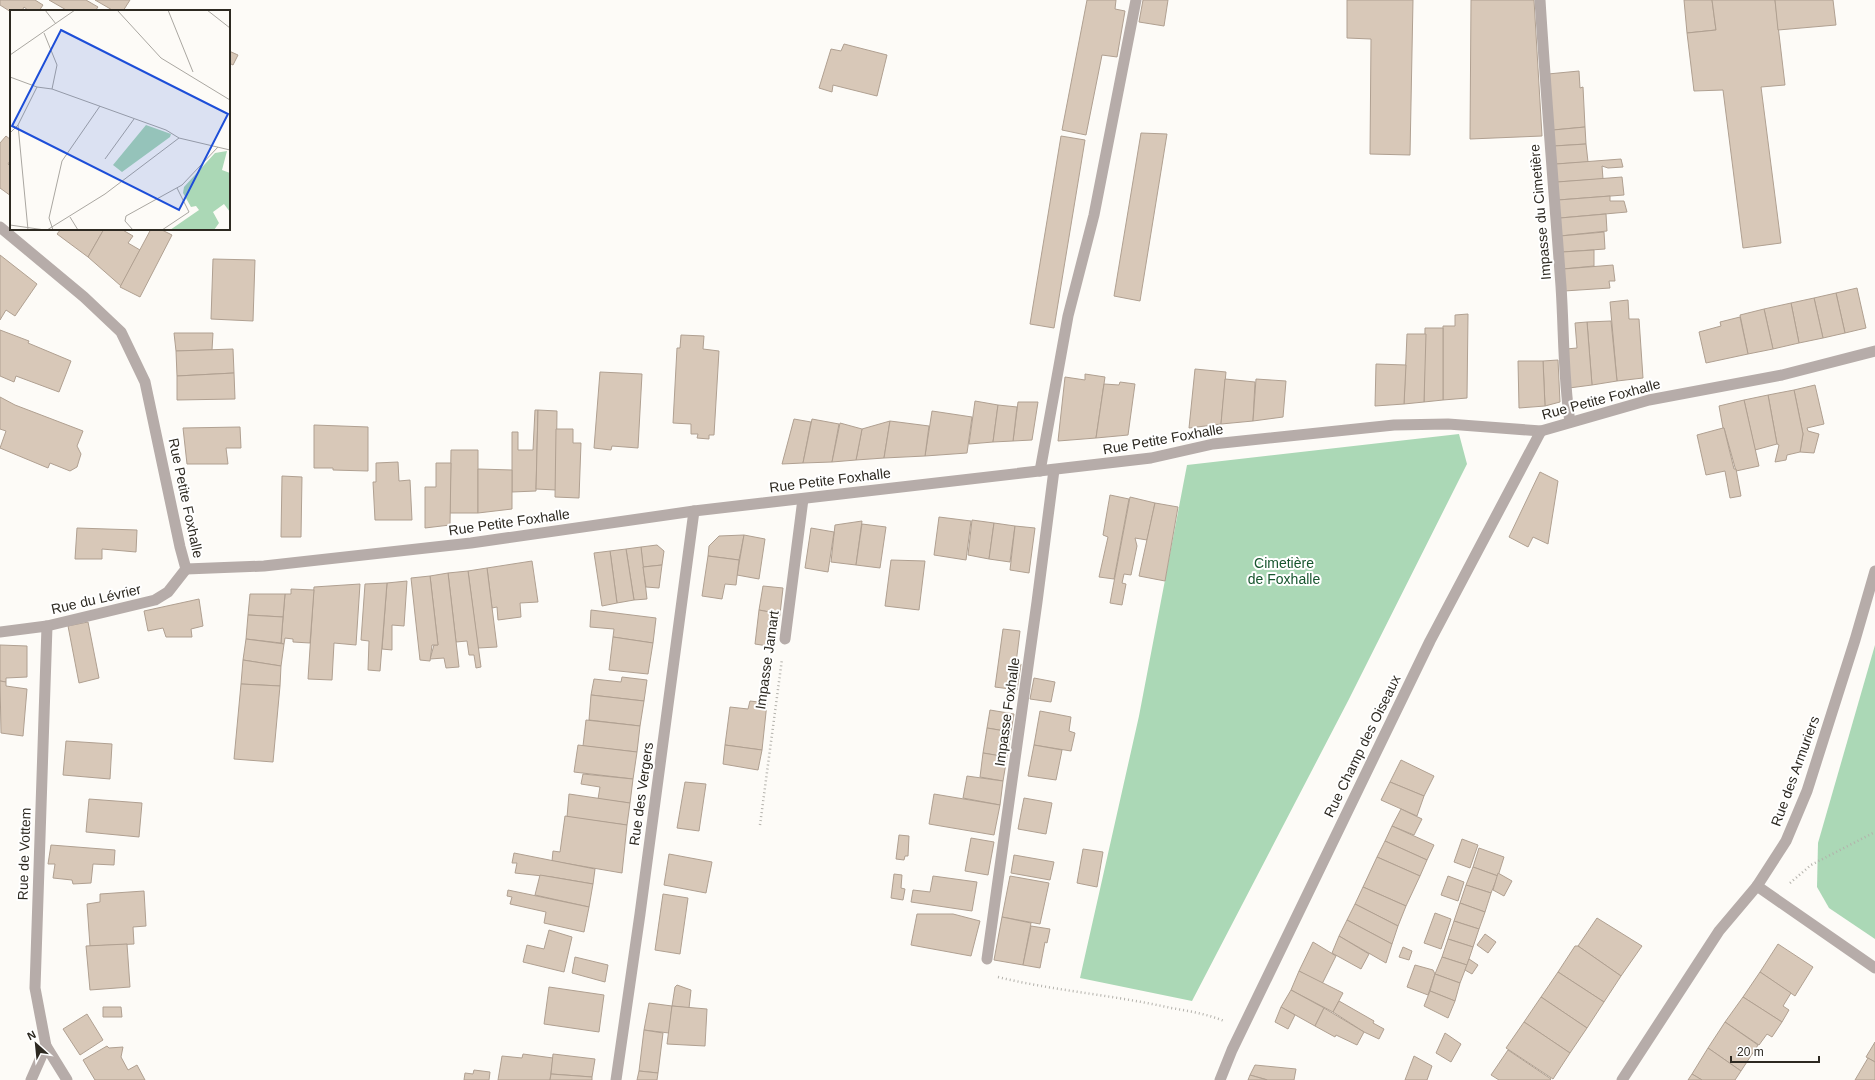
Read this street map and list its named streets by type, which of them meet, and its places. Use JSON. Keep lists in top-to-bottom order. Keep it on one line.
{"streets":{"street":["Impasse du Cimetière","Rue Petite Foxhalle","Rue du Lévrier","Impasse Jamart","Impasse Foxhalle","Rue Champ des Oiseaux","Rue des Armuriers","Rue des Vergers","Rue de Vottem"]},"crossings":[["Impasse du Cimetière","Rue Petite Foxhalle"],["Rue Petite Foxhalle","Rue du Lévrier"],["Rue Petite Foxhalle","Impasse Jamart"],["Rue Petite Foxhalle","Impasse Foxhalle"],["Rue Petite Foxhalle","Rue Champ des Oiseaux"],["Rue Petite Foxhalle","Rue des Vergers"],["Rue du Lévrier","Rue de Vottem"]],"parks":["Cimetière de Foxhalle"],"scale_bar":"20 m","north":"top left"}
